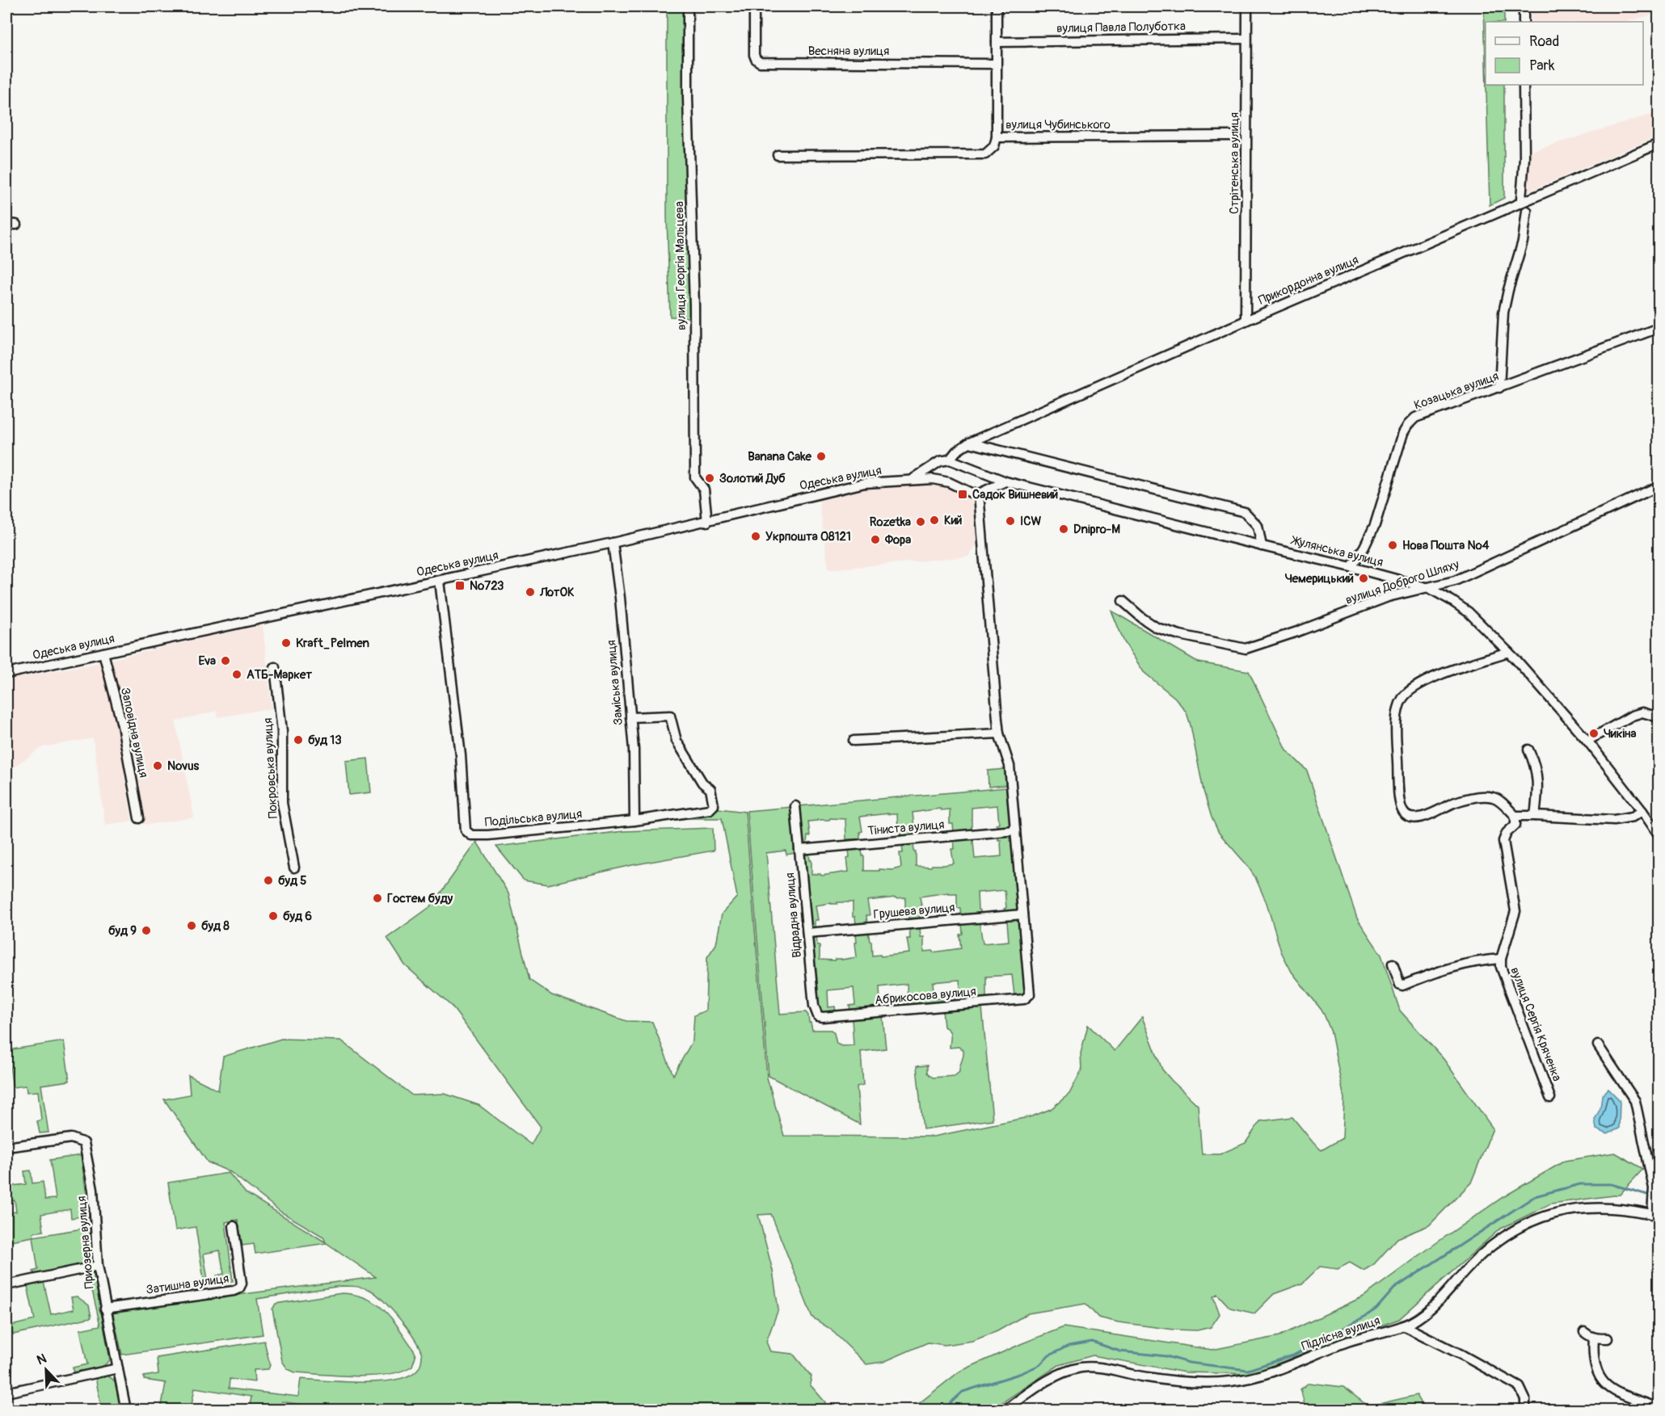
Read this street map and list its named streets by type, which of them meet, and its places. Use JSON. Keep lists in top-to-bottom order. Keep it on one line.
{"streets":{"street":["вулиця Павла Полуботка","Весняна вулиця","вулиця Чубинського","Стрітенська вулиця","вулиця Георгія Мальцева","Прикордонна вулиця","Козацька вулиця","Одеська вулиця","Жулянська вулиця","вулиця Доброго Шляху","Заміська вулиця","Заповідна вулиця","Покровська вулиця","Подільська вулиця","Тіниста вулиця","Грушева вулиця","Відрадна вулиця","Абрикосова вулиця","вулиця Сергія Кряченка","Приозерна вулиця","Затишна вулиця","Підлісна вулиця"]},"crossings":[["вулиця Павла Полуботка","Стрітенська вулиця"],["Стрітенська вулиця","Прикордонна вулиця"],["вулиця Георгія Мальцева","Одеська вулиця"],["Прикордонна вулиця","Жулянська вулиця"],["Козацька вулиця","Жулянська вулиця"],["Одеська вулиця","Заміська вулиця"],["Одеська вулиця","Заповідна вулиця"],["Одеська вулиця","Подільська вулиця"],["Жулянська вулиця","вулиця Доброго Шляху"],["Заміська вулиця","Подільська вулиця"],["Тіниста вулиця","Відрадна вулиця"],["Грушева вулиця","Відрадна вулиця"],["Грушева вулиця","Абрикосова вулиця"],["Відрадна вулиця","Абрикосова вулиця"],["Приозерна вулиця","Затишна вулиця"]],"places":{"other":["Banana Cake","Золотий Дуб","Кий","ICW","Rozetka","Dnipro-M","Укрпошта 08121","Фора","Нова Пошта №4","Чемерицький","ЛотОК","Kraft_Pelmen","Eva","АТБ-Маркет","Чикіна","буд 13","Novus","буд 5","Гостем буду","буд 6","буд 8","буд 9"],"transit":["Садок Вишневий","№723"]},"legend":["Road","Park"],"north":"top left"}
